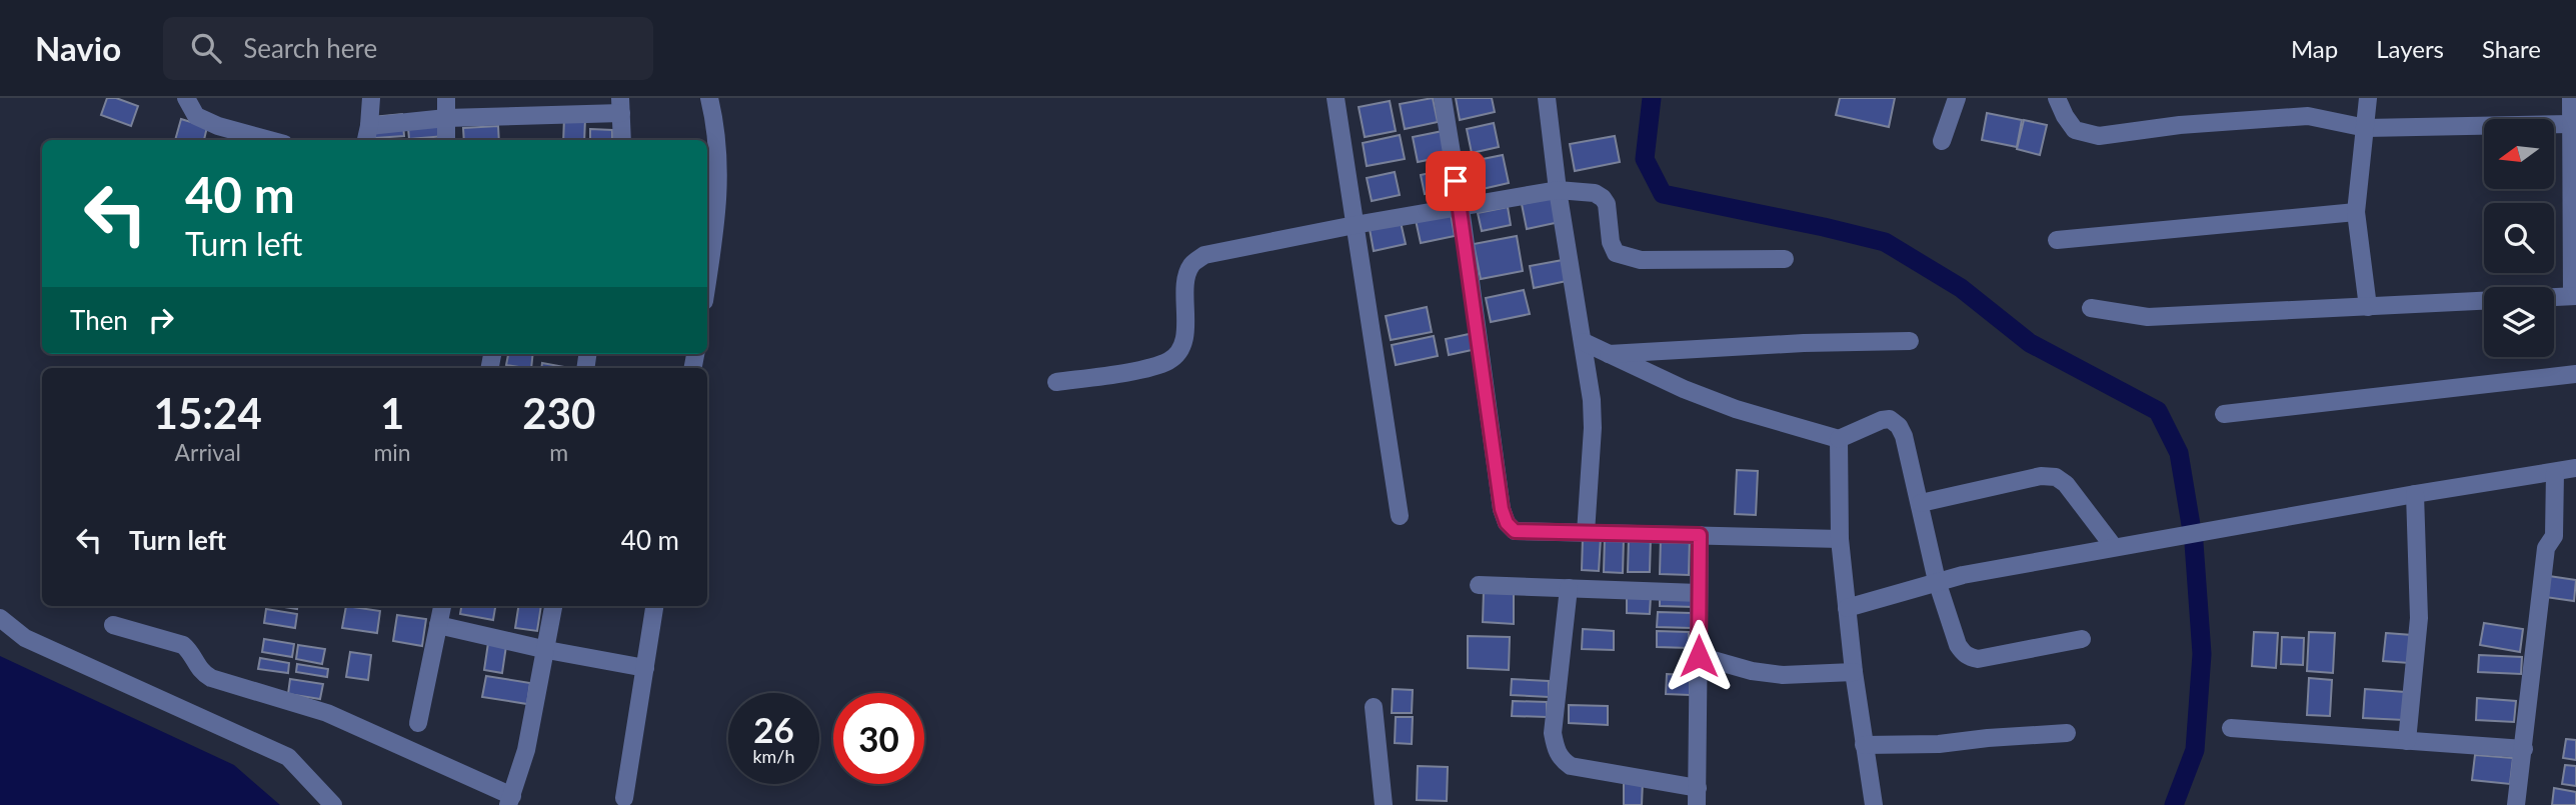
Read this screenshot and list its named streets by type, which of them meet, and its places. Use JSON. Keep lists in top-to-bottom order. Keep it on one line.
{"north":"left","page":{"header":"Navio","search":"Search here","nav":["Map","Layers","Share"],"turn":["40 m","Turn left"],"then":"Then","eta":["15:24","Arrival","1","min","230","m"],"list":[{"name":"Turn left","value":"40 m"}],"speed":"26 km/h","limit":"30"}}
